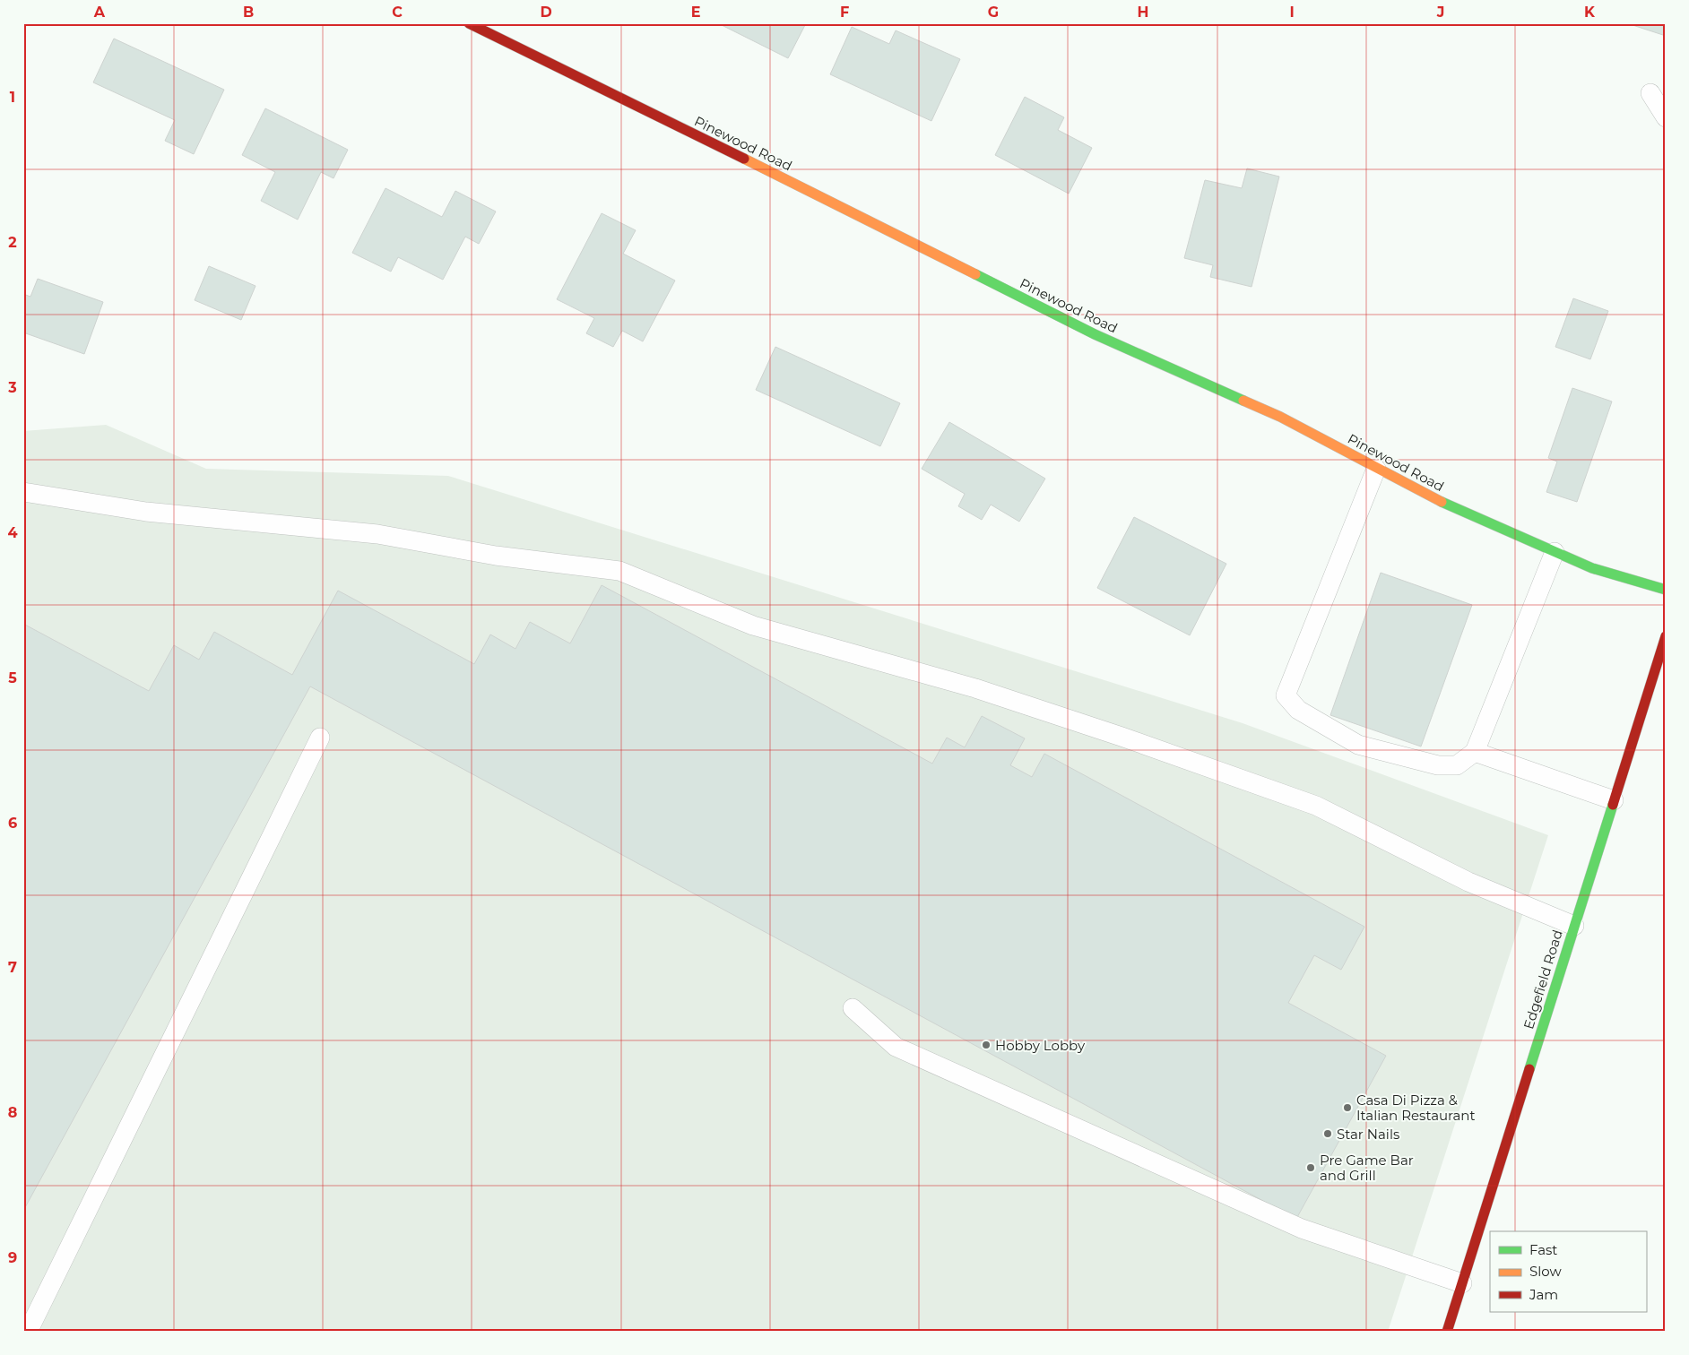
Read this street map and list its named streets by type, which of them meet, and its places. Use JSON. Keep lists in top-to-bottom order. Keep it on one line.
{"streets":{"street":["Pinewood Road","Edgefield Road"]},"places":["Hobby Lobby","Casa Di Pizza & Italian Restaurant","Star Nails","Pre Game Bar and Grill"],"legend":["Fast","Slow","Jam"],"grid":{"columns":["A","B","C","D","E","F","G","H","I","J","K"],"rows":["1","2","3","4","5","6","7","8","9"]}}
